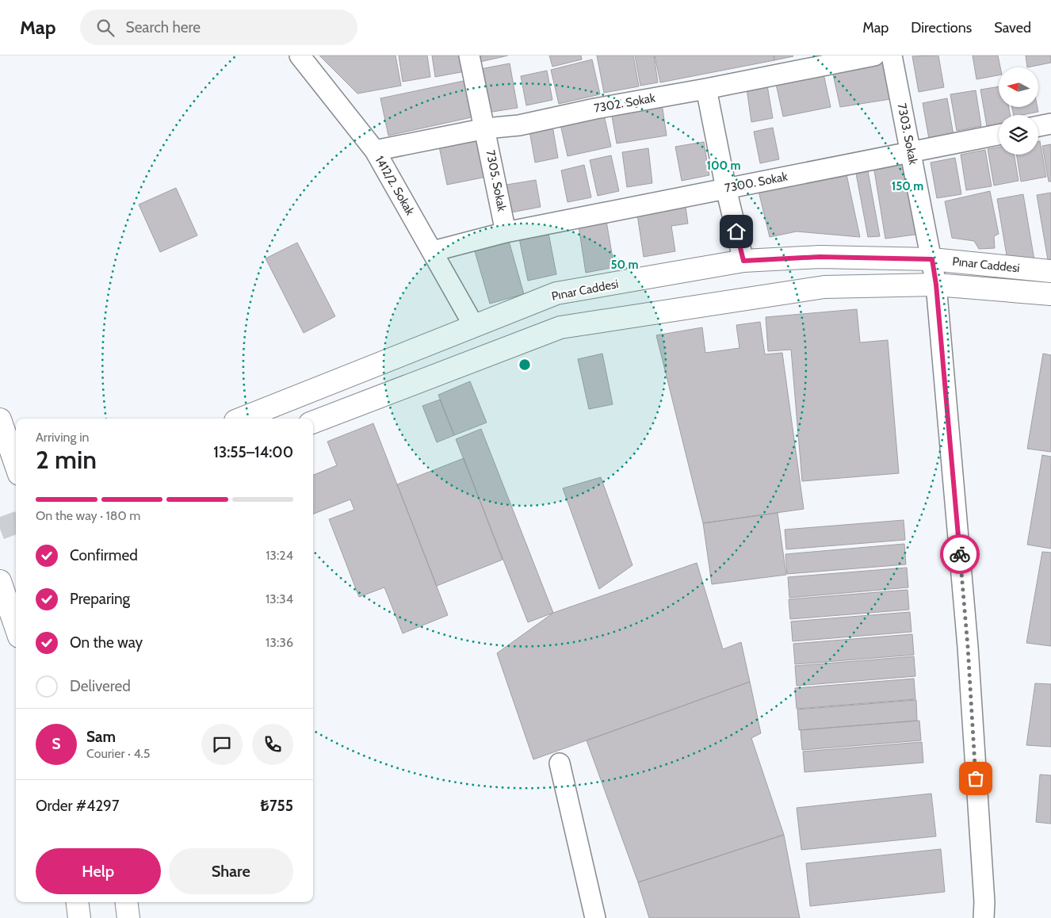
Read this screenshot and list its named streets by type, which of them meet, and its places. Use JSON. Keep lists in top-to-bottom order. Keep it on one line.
{"streets":{"main road":["Pınar Caddesi"],"street":["7302. Sokak","7303. Sokak","7305. Sokak","7300. Sokak","1412/2. Sokak"]},"crossings":[["7302. Sokak","7305. Sokak"],["7302. Sokak","1412/2. Sokak"],["7303. Sokak","7300. Sokak"],["7303. Sokak","Pınar Caddesi"],["7305. Sokak","7300. Sokak"],["1412/2. Sokak","Pınar Caddesi"]],"north":"left","page":{"header":"Map","search":"Search here","nav":["Map","Directions","Saved"],"heading":["2 min","Arriving in","13:55–14:00"],"panel":["Sam","Courier · 4.5","Order #4297","₺755"],"bar":"On the way · 180 m","list":[["Confirmed","13:24"],["Preparing","13:34"],["On the way","13:36"],"Delivered"],"round":"S","buttons":["Help","Share"]},"rings":["100 m","150 m","50 m"]}
